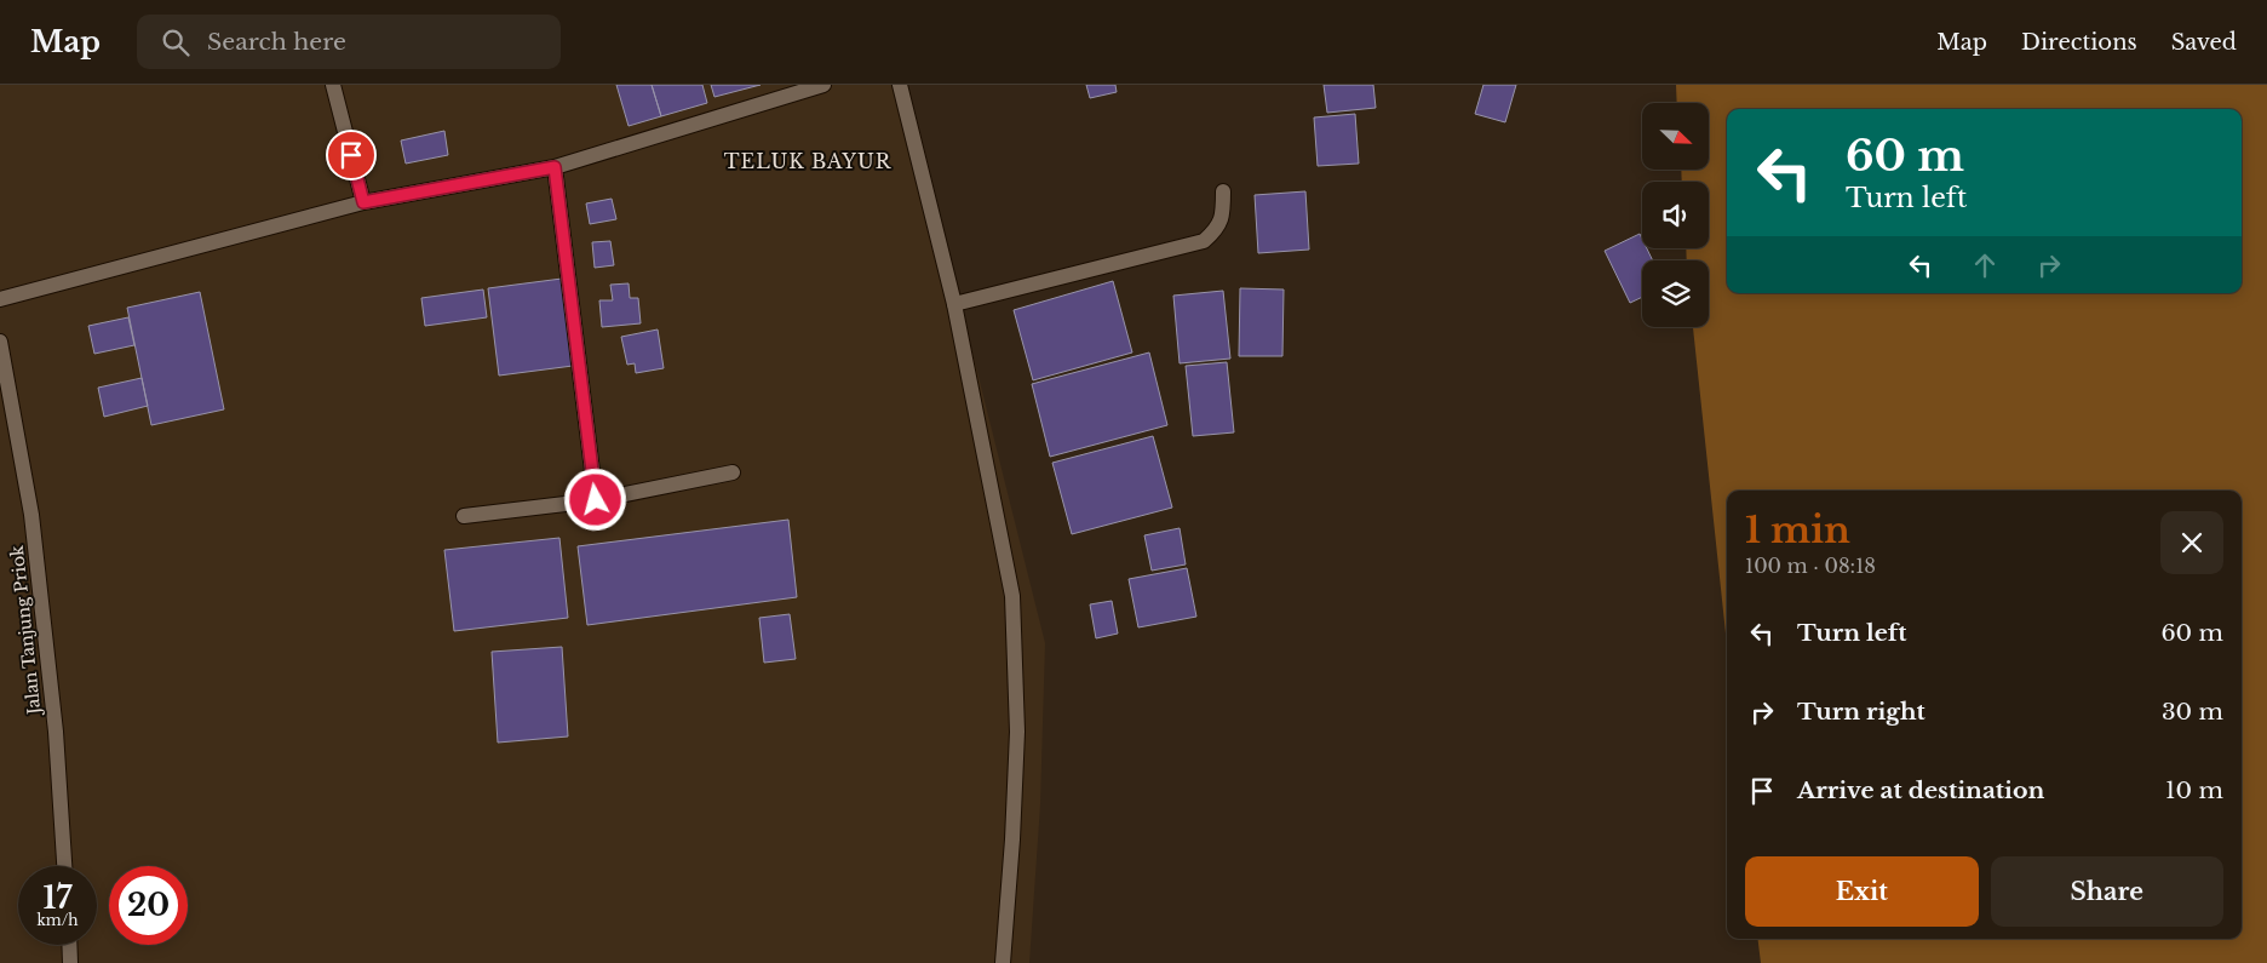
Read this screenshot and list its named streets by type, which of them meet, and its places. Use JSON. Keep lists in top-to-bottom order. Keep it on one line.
{"streets":{"street":["Jalan Tanjung Priok"]},"districts":["TELUK BAYUR"],"north":"bottom right","page":{"header":"Map","search":"Search here","nav":["Map","Directions","Saved"],"turn":["60 m","Turn left"],"heading":["1 min","100 m · 08:18"],"list":[{"name":"Turn left","value":"60 m"},{"name":"Turn right","value":"30 m"},{"name":"Arrive at destination","value":"10 m"}],"buttons":["Exit","Share"],"speed":"17 km/h","limit":"20"}}
